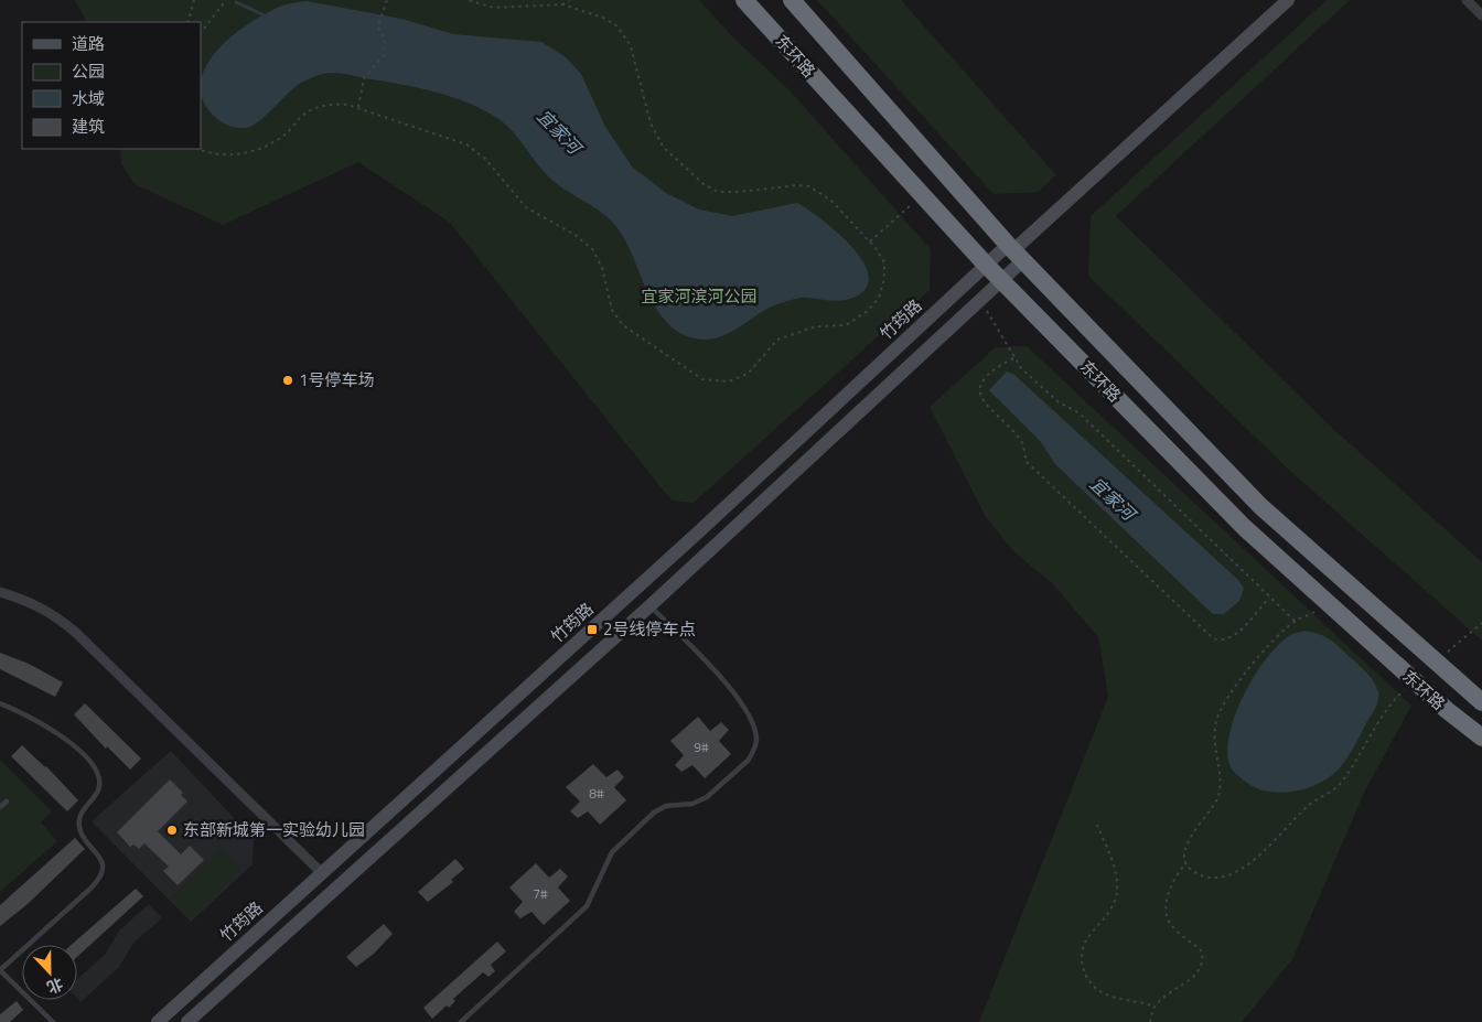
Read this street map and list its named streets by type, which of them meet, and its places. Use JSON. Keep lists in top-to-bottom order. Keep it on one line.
{"streets":{"highway":["东环路"],"main road":["竹筠路"]},"crossings":[["东环路","竹筠路"]],"water":["宜家河"],"parks":["宜家河滨河公园"],"places":{"other":["1号停车场","东部新城第一实验幼儿园"],"transit":["2号线停车点"]},"house_numbers":["9#","8#","7#"],"legend":["道路","公园","水域","建筑"],"north":"bottom"}
